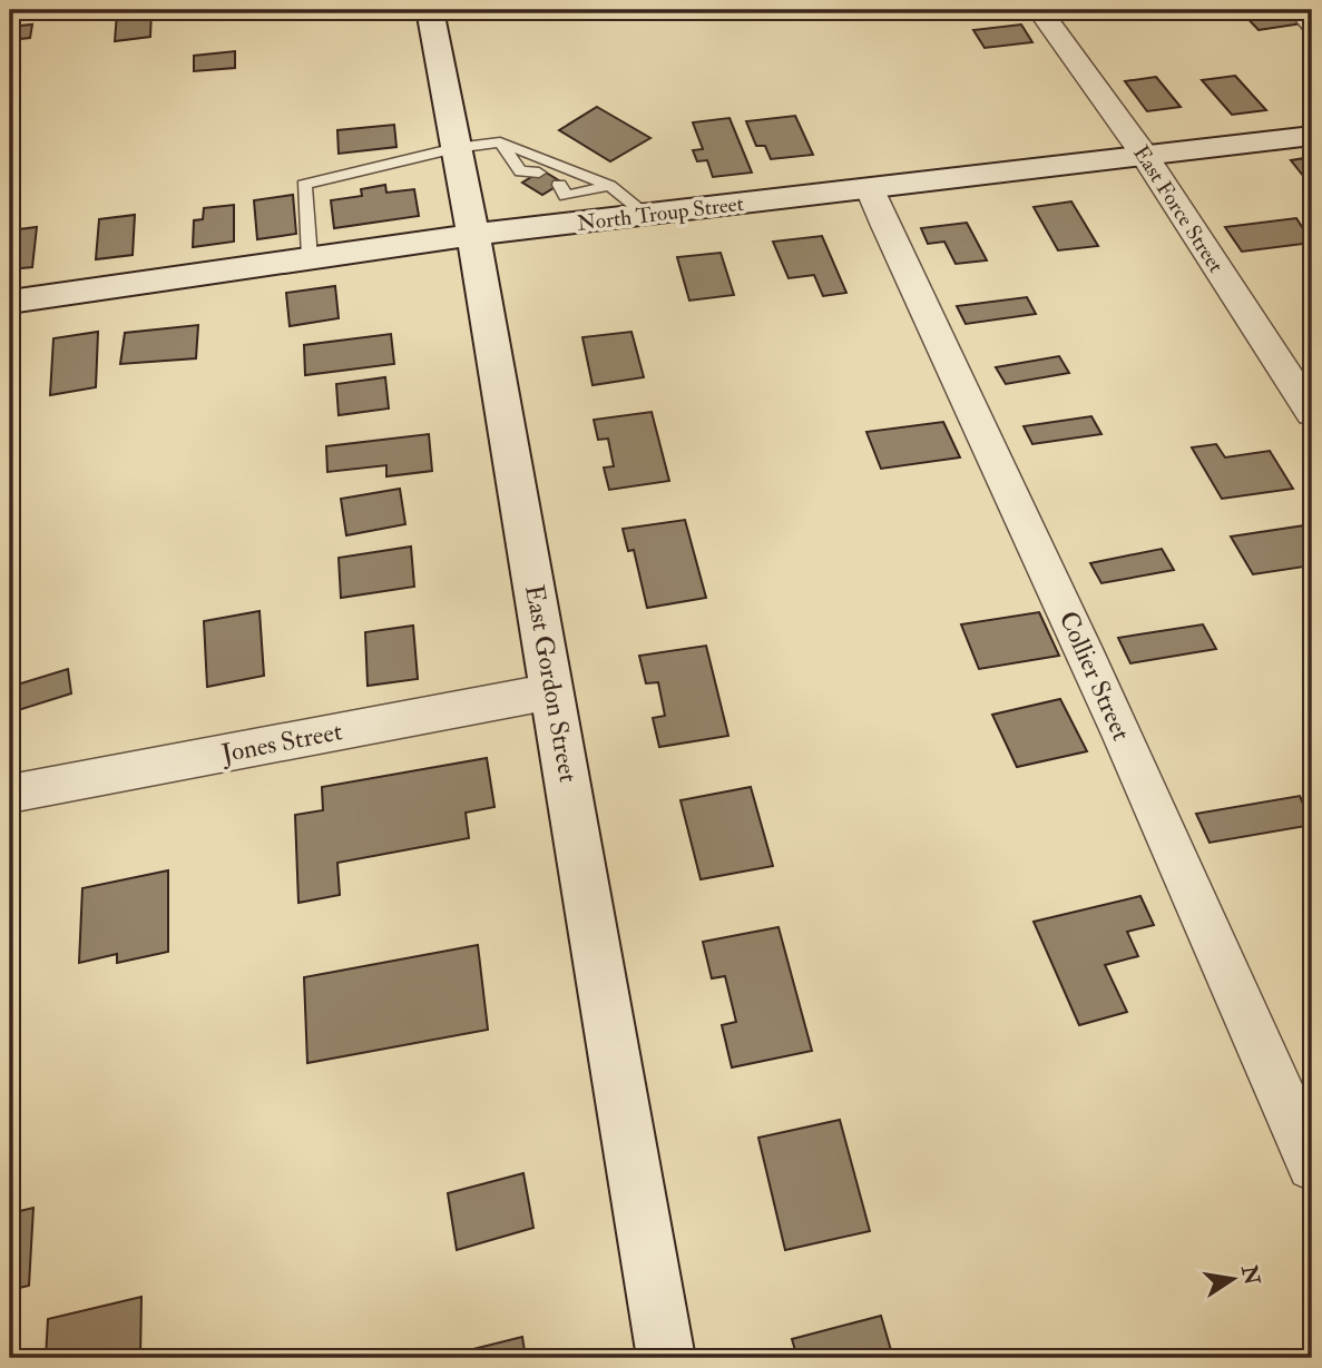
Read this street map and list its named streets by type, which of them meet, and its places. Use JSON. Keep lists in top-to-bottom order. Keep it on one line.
{"streets":{"street":["East Force Street","North Troup Street","Collier Street","East Gordon Street","Jones Street"]},"crossings":[["East Force Street","North Troup Street"],["North Troup Street","Collier Street"],["North Troup Street","East Gordon Street"],["East Gordon Street","Jones Street"]],"north":"right"}
